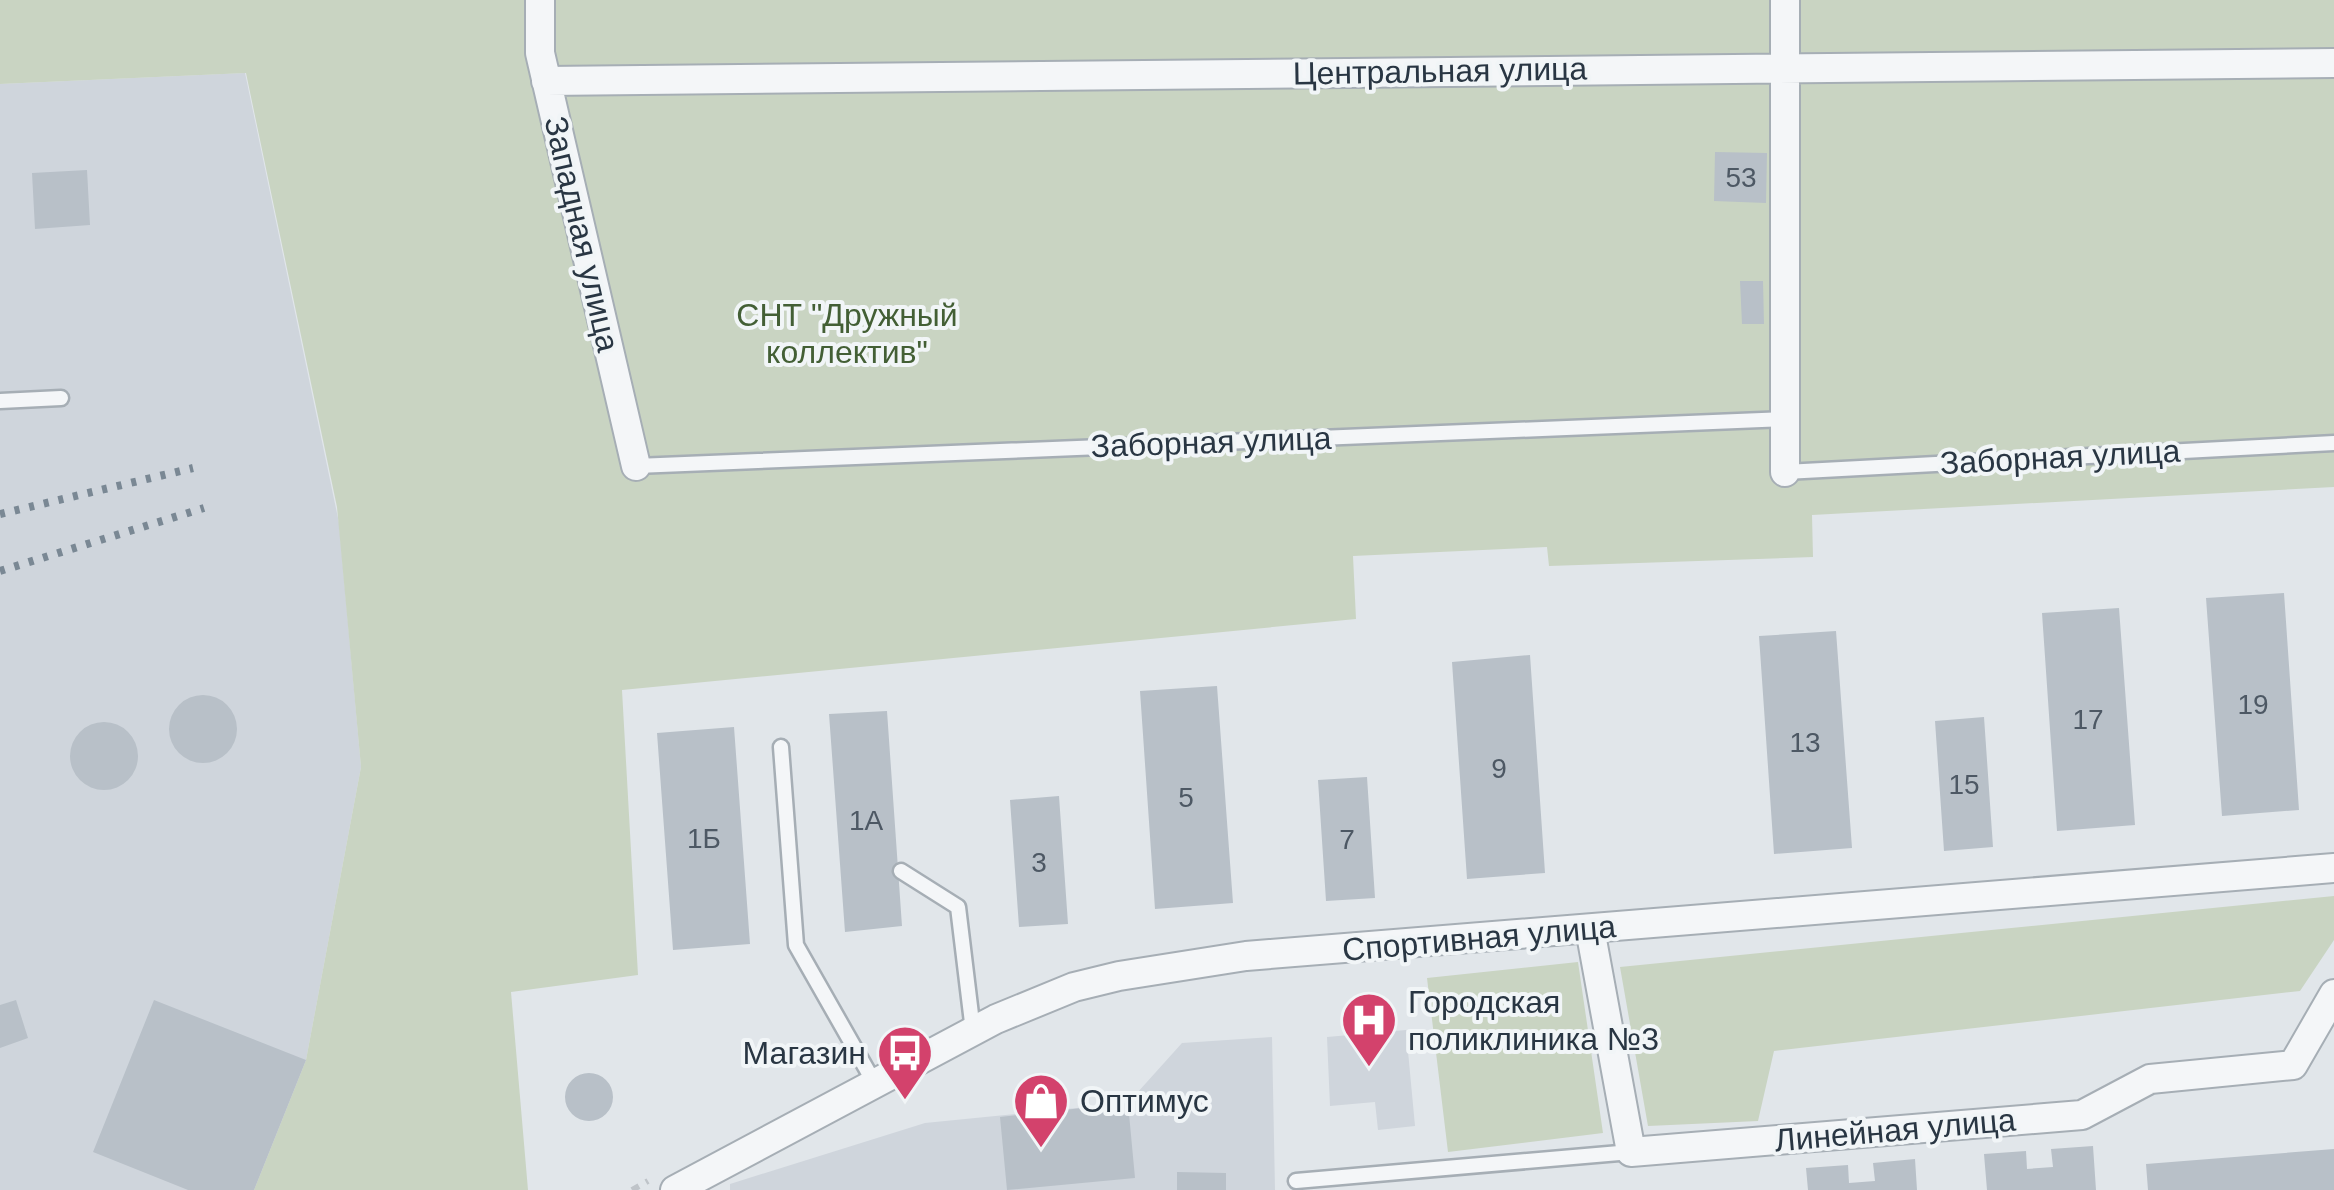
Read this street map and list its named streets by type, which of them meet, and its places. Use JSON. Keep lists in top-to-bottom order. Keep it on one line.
{"streets":{"street":["Центральная улица","Западная улица","Спортивная улица","Линейная улица"],"lane":["Заборная улица"]},"crossings":[["Центральная улица","Западная улица"],["Западная улица","Заборная улица"]],"parks":["СНТ \"Дружный коллектив\""],"places":{"hospital":["Городская поликлиника №3"],"bus stop":["Магазин"],"shop":["Оптимус"]},"house_numbers":["53","19","17","13","9","15","5","1А","1Б","7","3"]}
